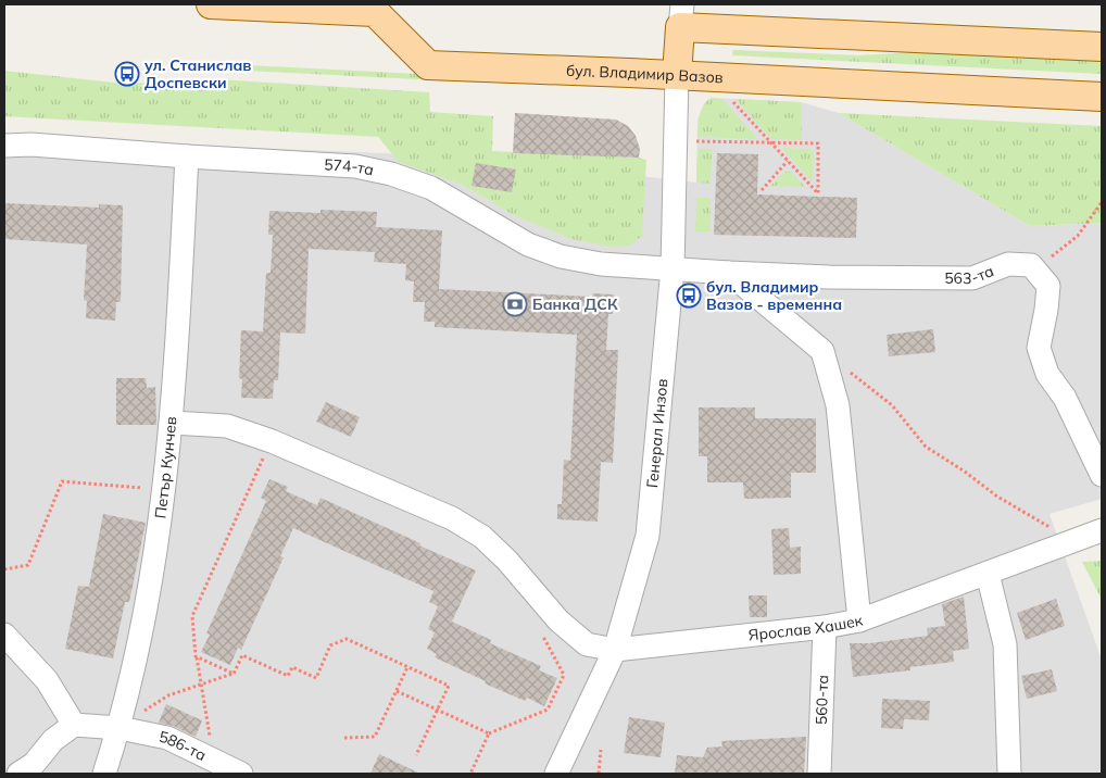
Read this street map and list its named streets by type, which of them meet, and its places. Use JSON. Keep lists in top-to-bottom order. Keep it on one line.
{"streets":{"main road":["бул. Владимир Вазов"],"street":["574-та","563-та","Генерал Инзов","Петър Кунчев","Ярослав Хашек","560-та","586-та"]},"crossings":[["бул. Владимир Вазов","Генерал Инзов"],["574-та","563-та"],["574-та","Генерал Инзов"],["574-та","Петър Кунчев"],["563-та","Генерал Инзов"],["Генерал Инзов","Ярослав Хашек"],["Петър Кунчев","Ярослав Хашек"],["Петър Кунчев","586-та"],["Ярослав Хашек","560-та"]],"places":{"bus stop":["ул. Станислав Доспевски","бул. Владимир Вазов - временна"],"bank":["Банка ДСК"]}}
